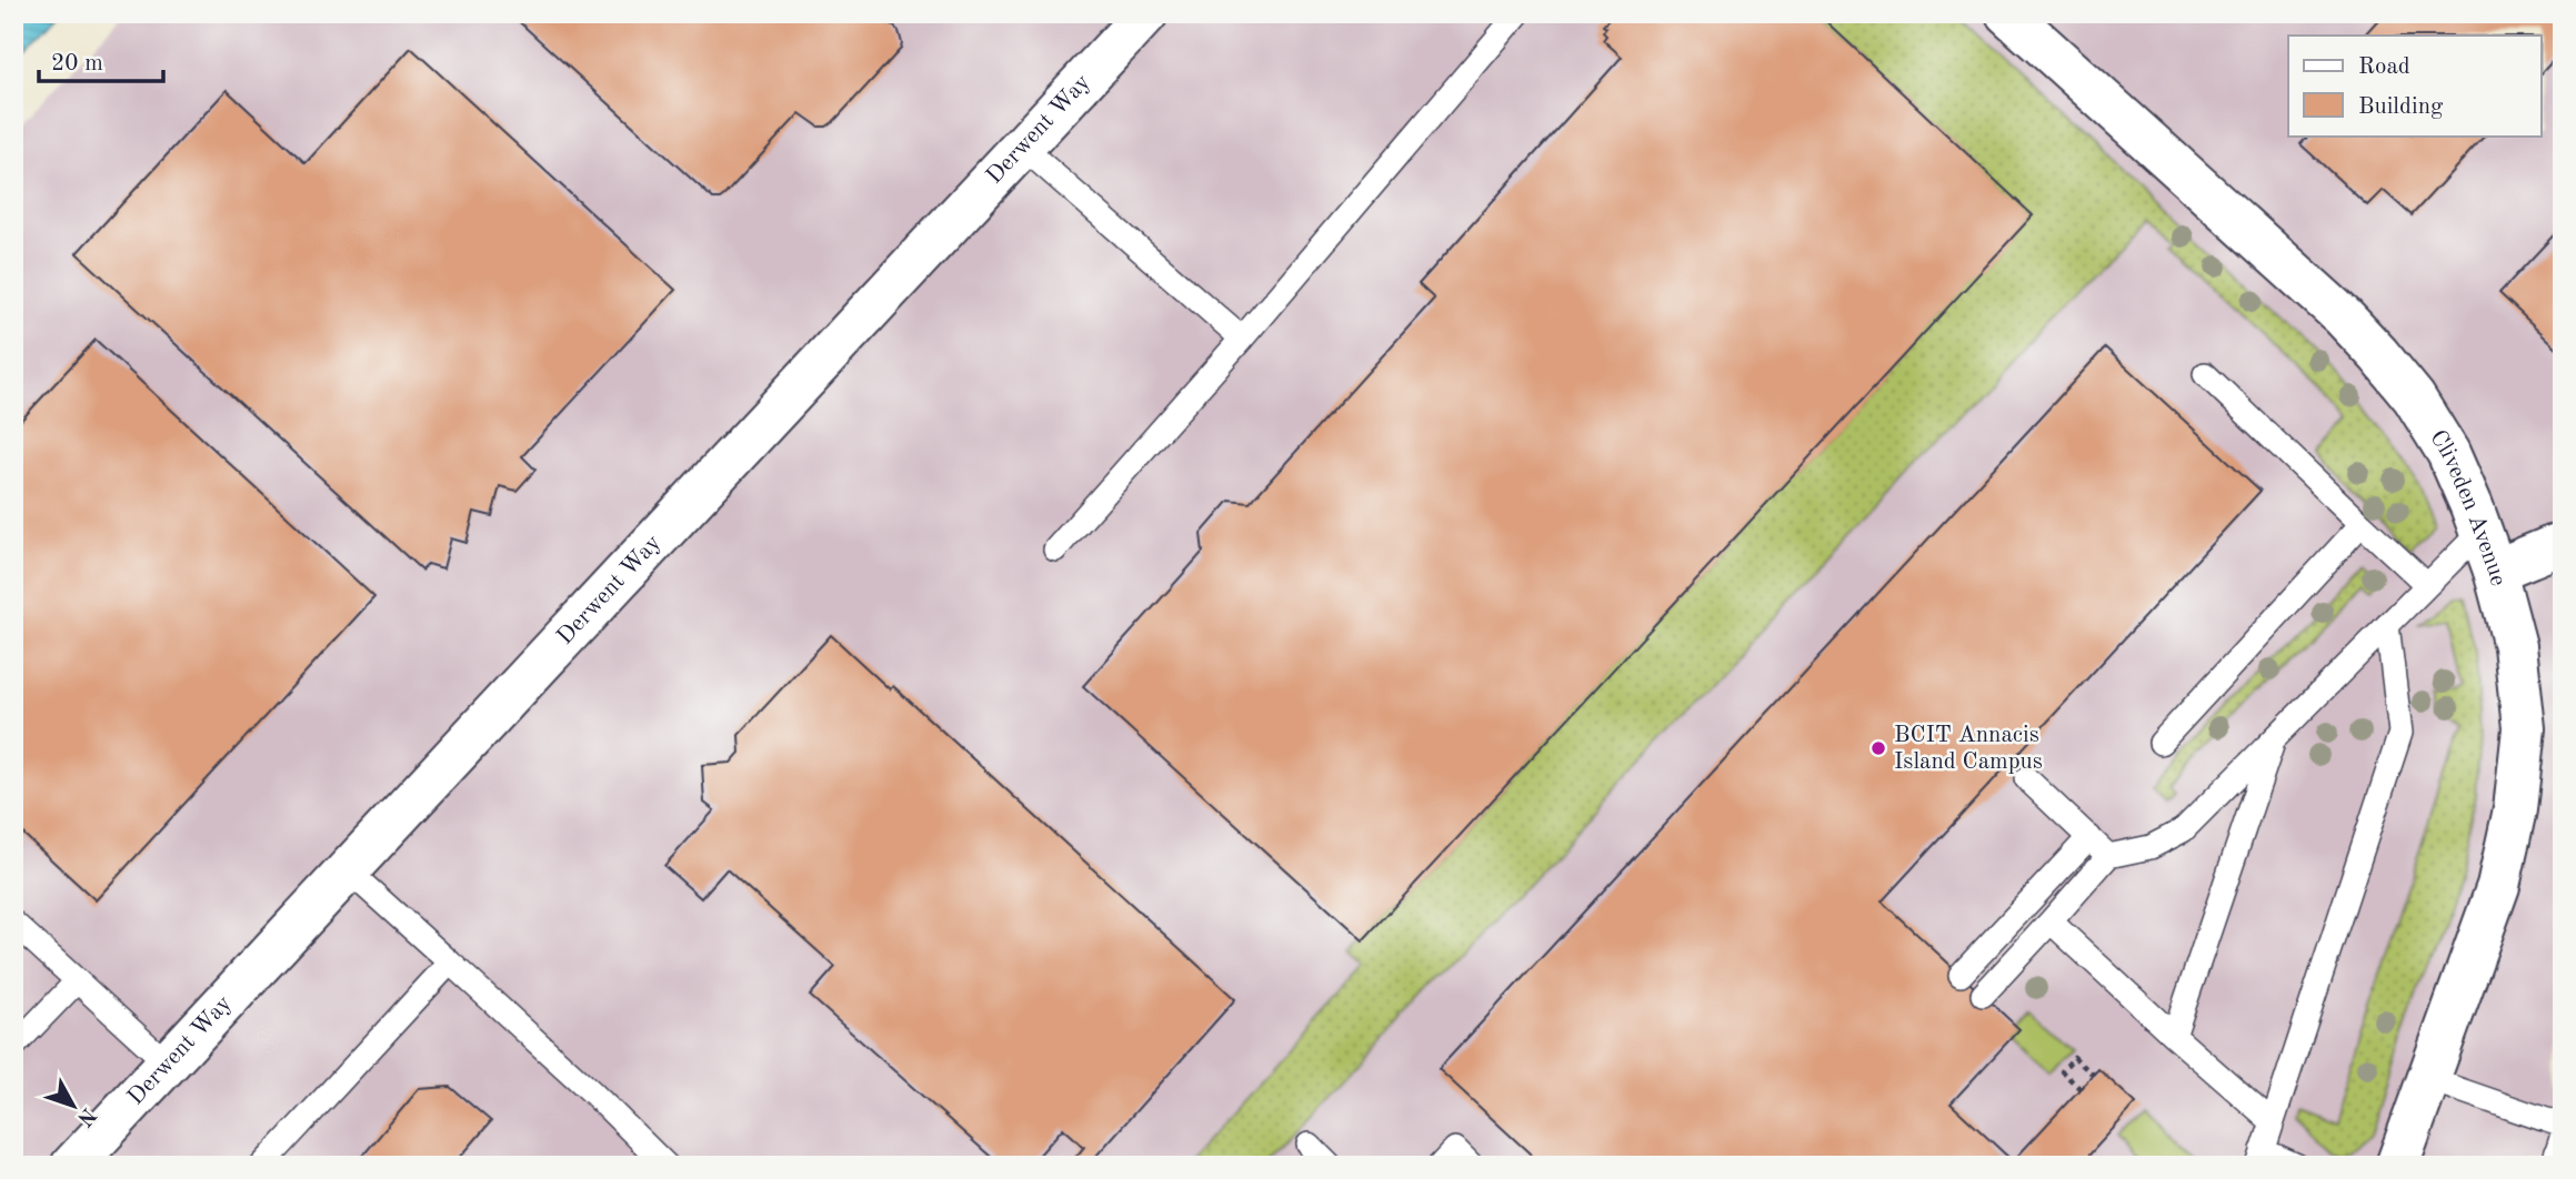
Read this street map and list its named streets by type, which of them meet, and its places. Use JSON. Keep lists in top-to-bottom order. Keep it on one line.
{"streets":{"street":["Derwent Way","Cliveden Avenue"]},"places":["BCIT Annacis Island Campus"],"legend":["Road","Building"],"scale_bar":"20 m","north":"bottom right"}
